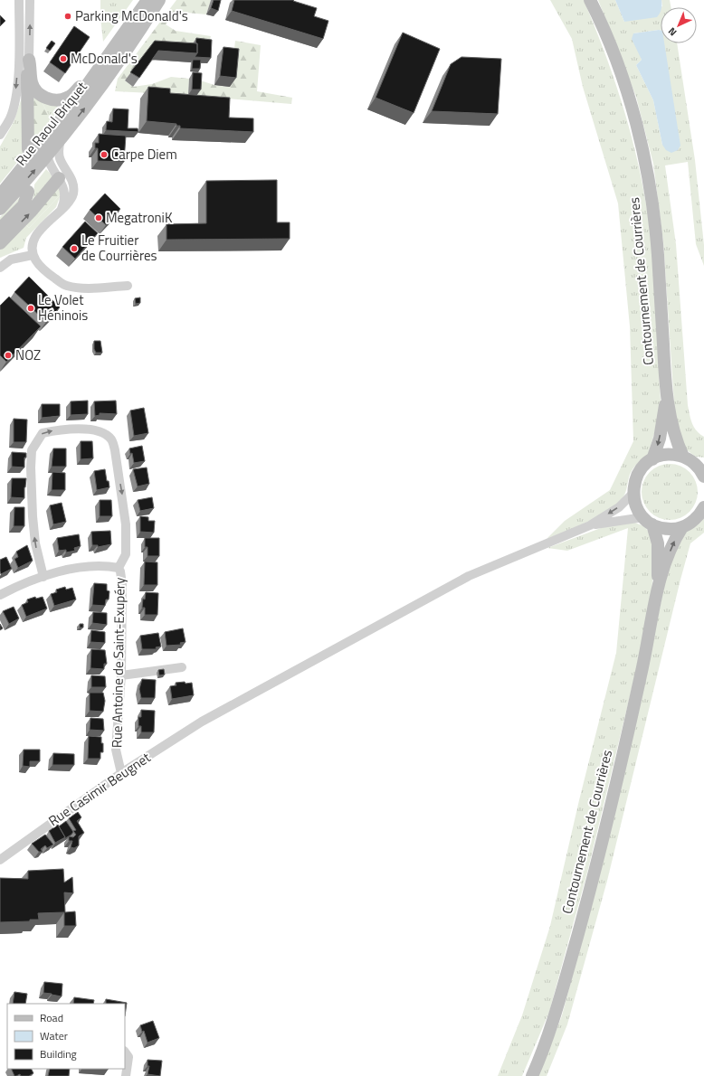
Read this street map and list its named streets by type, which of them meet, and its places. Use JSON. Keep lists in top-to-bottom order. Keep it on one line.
{"streets":{"main road":["Rue Raoul Briquet","Contournement de Courrières"],"street":["Rue Antoine de Saint-Exupéry","Rue Casimir Beugnet"]},"crossings":[["Rue Antoine de Saint-Exupéry","Rue Casimir Beugnet"]],"places":["Parking McDonald's","McDonald's","Carpe Diem","MegatroniK","Le Fruitier de Courrières","Le Volet Héninois","NOZ"],"legend":["Road","Water","Building"],"north":"bottom left"}
